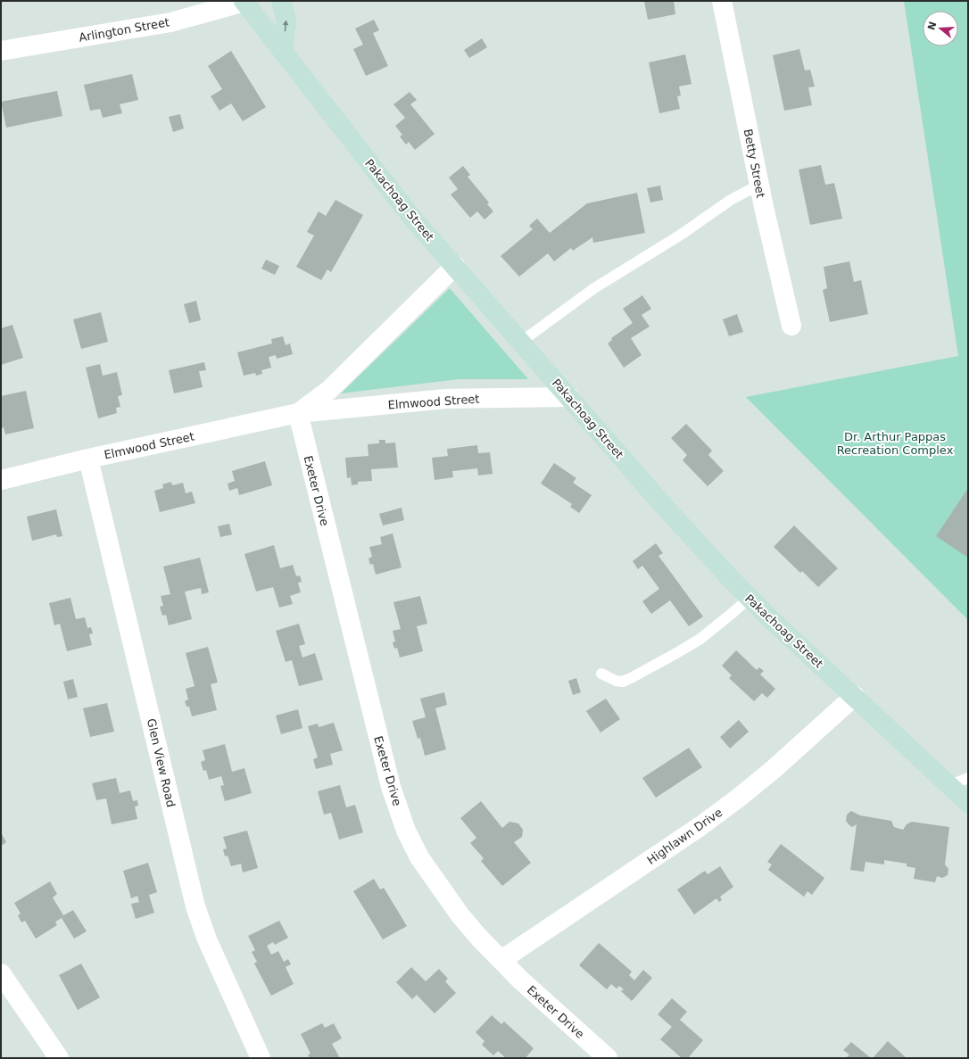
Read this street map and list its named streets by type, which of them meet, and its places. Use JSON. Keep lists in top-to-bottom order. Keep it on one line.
{"streets":{"street":["Arlington Street","Betty Street","Pakachoag Street","Elmwood Street","Exeter Drive","Glen View Road","Highlawn Drive"]},"crossings":[["Arlington Street","Pakachoag Street"],["Pakachoag Street","Elmwood Street"],["Pakachoag Street","Highlawn Drive"],["Elmwood Street","Exeter Drive"],["Elmwood Street","Glen View Road"],["Exeter Drive","Highlawn Drive"]],"parks":["Dr. Arthur Pappas Recreation Complex"],"north":"left"}
